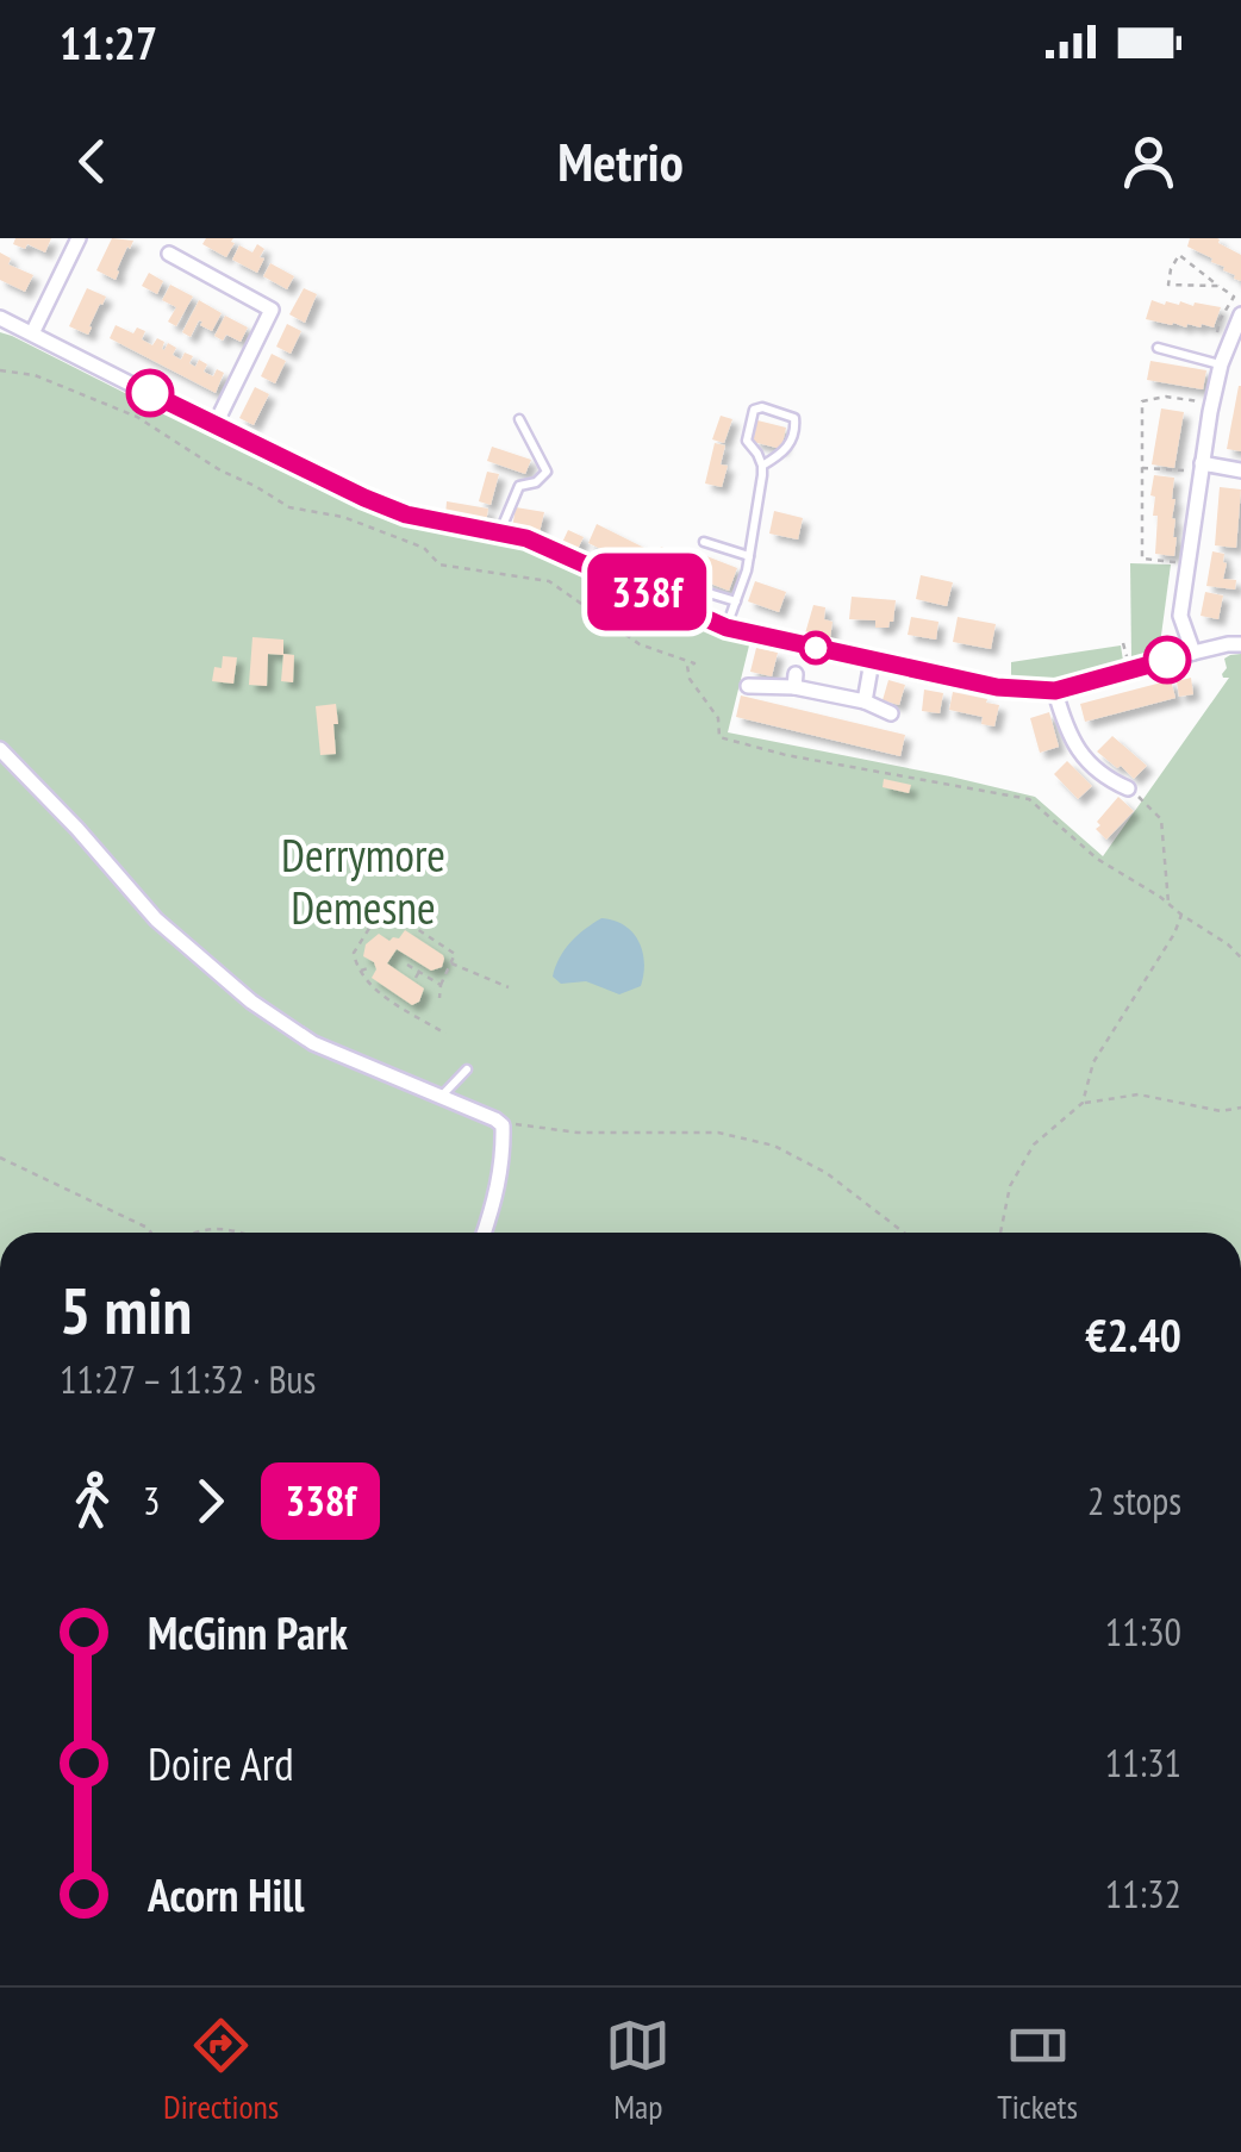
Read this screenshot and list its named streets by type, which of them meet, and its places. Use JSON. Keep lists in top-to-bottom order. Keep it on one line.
{"parks":["Derrymore Demesne"],"lines":["bus line 338f"],"page":{"status":"11:27","header":"Metrio","on_map":"338f","heading":["5 min","11:27 – 11:32 · Bus","€2.40"],"legs":["3","338f","2 stops"],"list":[{"name":"McGinn Park","value":"11:30"},{"name":"Doire Ard","value":"11:31"},{"name":"Acorn Hill","value":"11:32"}],"tabs":["Directions","Map","Tickets"]}}
